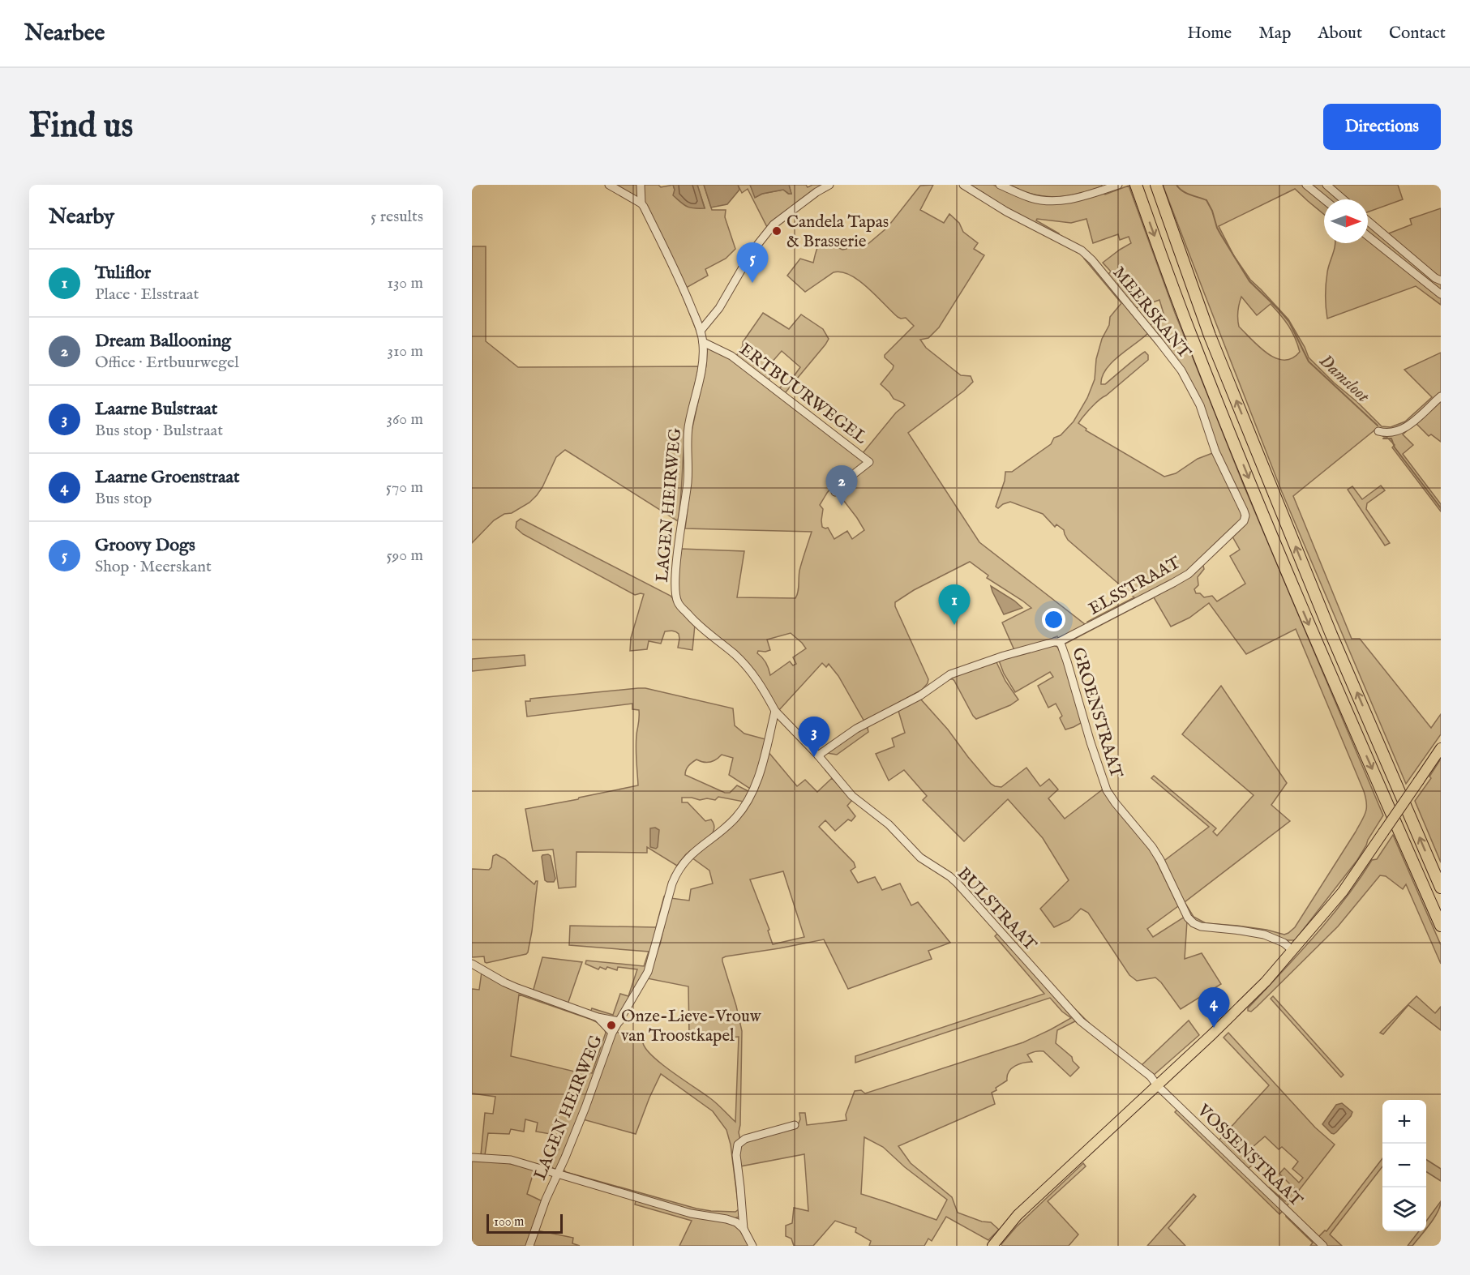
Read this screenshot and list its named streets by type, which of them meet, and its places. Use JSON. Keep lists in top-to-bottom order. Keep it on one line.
{"streets":{"street":["MEERSKANT","ERTBUURWEGEL","LAGEN HEIRWEG","ELSSTRAAT","GROENSTRAAT","BULSTRAAT","VOSSENSTRAAT"]},"crossings":[["MEERSKANT","ELSSTRAAT"],["ERTBUURWEGEL","LAGEN HEIRWEG"],["LAGEN HEIRWEG","BULSTRAAT"],["ELSSTRAAT","GROENSTRAAT"],["ELSSTRAAT","BULSTRAAT"],["BULSTRAAT","VOSSENSTRAAT"]],"water":["Damsloot"],"places":["Candela Tapas & Brasserie","Onze-Lieve-Vrouw van Troostkapel"],"scale_bar":"100 m","north":"right","page":{"header":"Nearbee","nav":["Home","Map","About","Contact"],"buttons":"Directions","title":"Find us","heading":["Nearby","5 results"],"pins":["5","2","1","3","4"],"list":[{"mark":"1","name":"Tuliflor","note":"Place · Elsstraat","value":"130 m"},{"mark":"2","name":"Dream Ballooning","note":"Office · Ertbuurwegel","value":"310 m"},{"mark":"3","name":"Laarne Bulstraat","note":"Bus stop · Bulstraat","value":"360 m"},{"mark":"4","name":"Laarne Groenstraat","note":"Bus stop","value":"570 m"},{"mark":"5","name":"Groovy Dogs","note":"Shop · Meerskant","value":"590 m"}],"map_buttons":["+","−"],"scale":"100 m"}}
